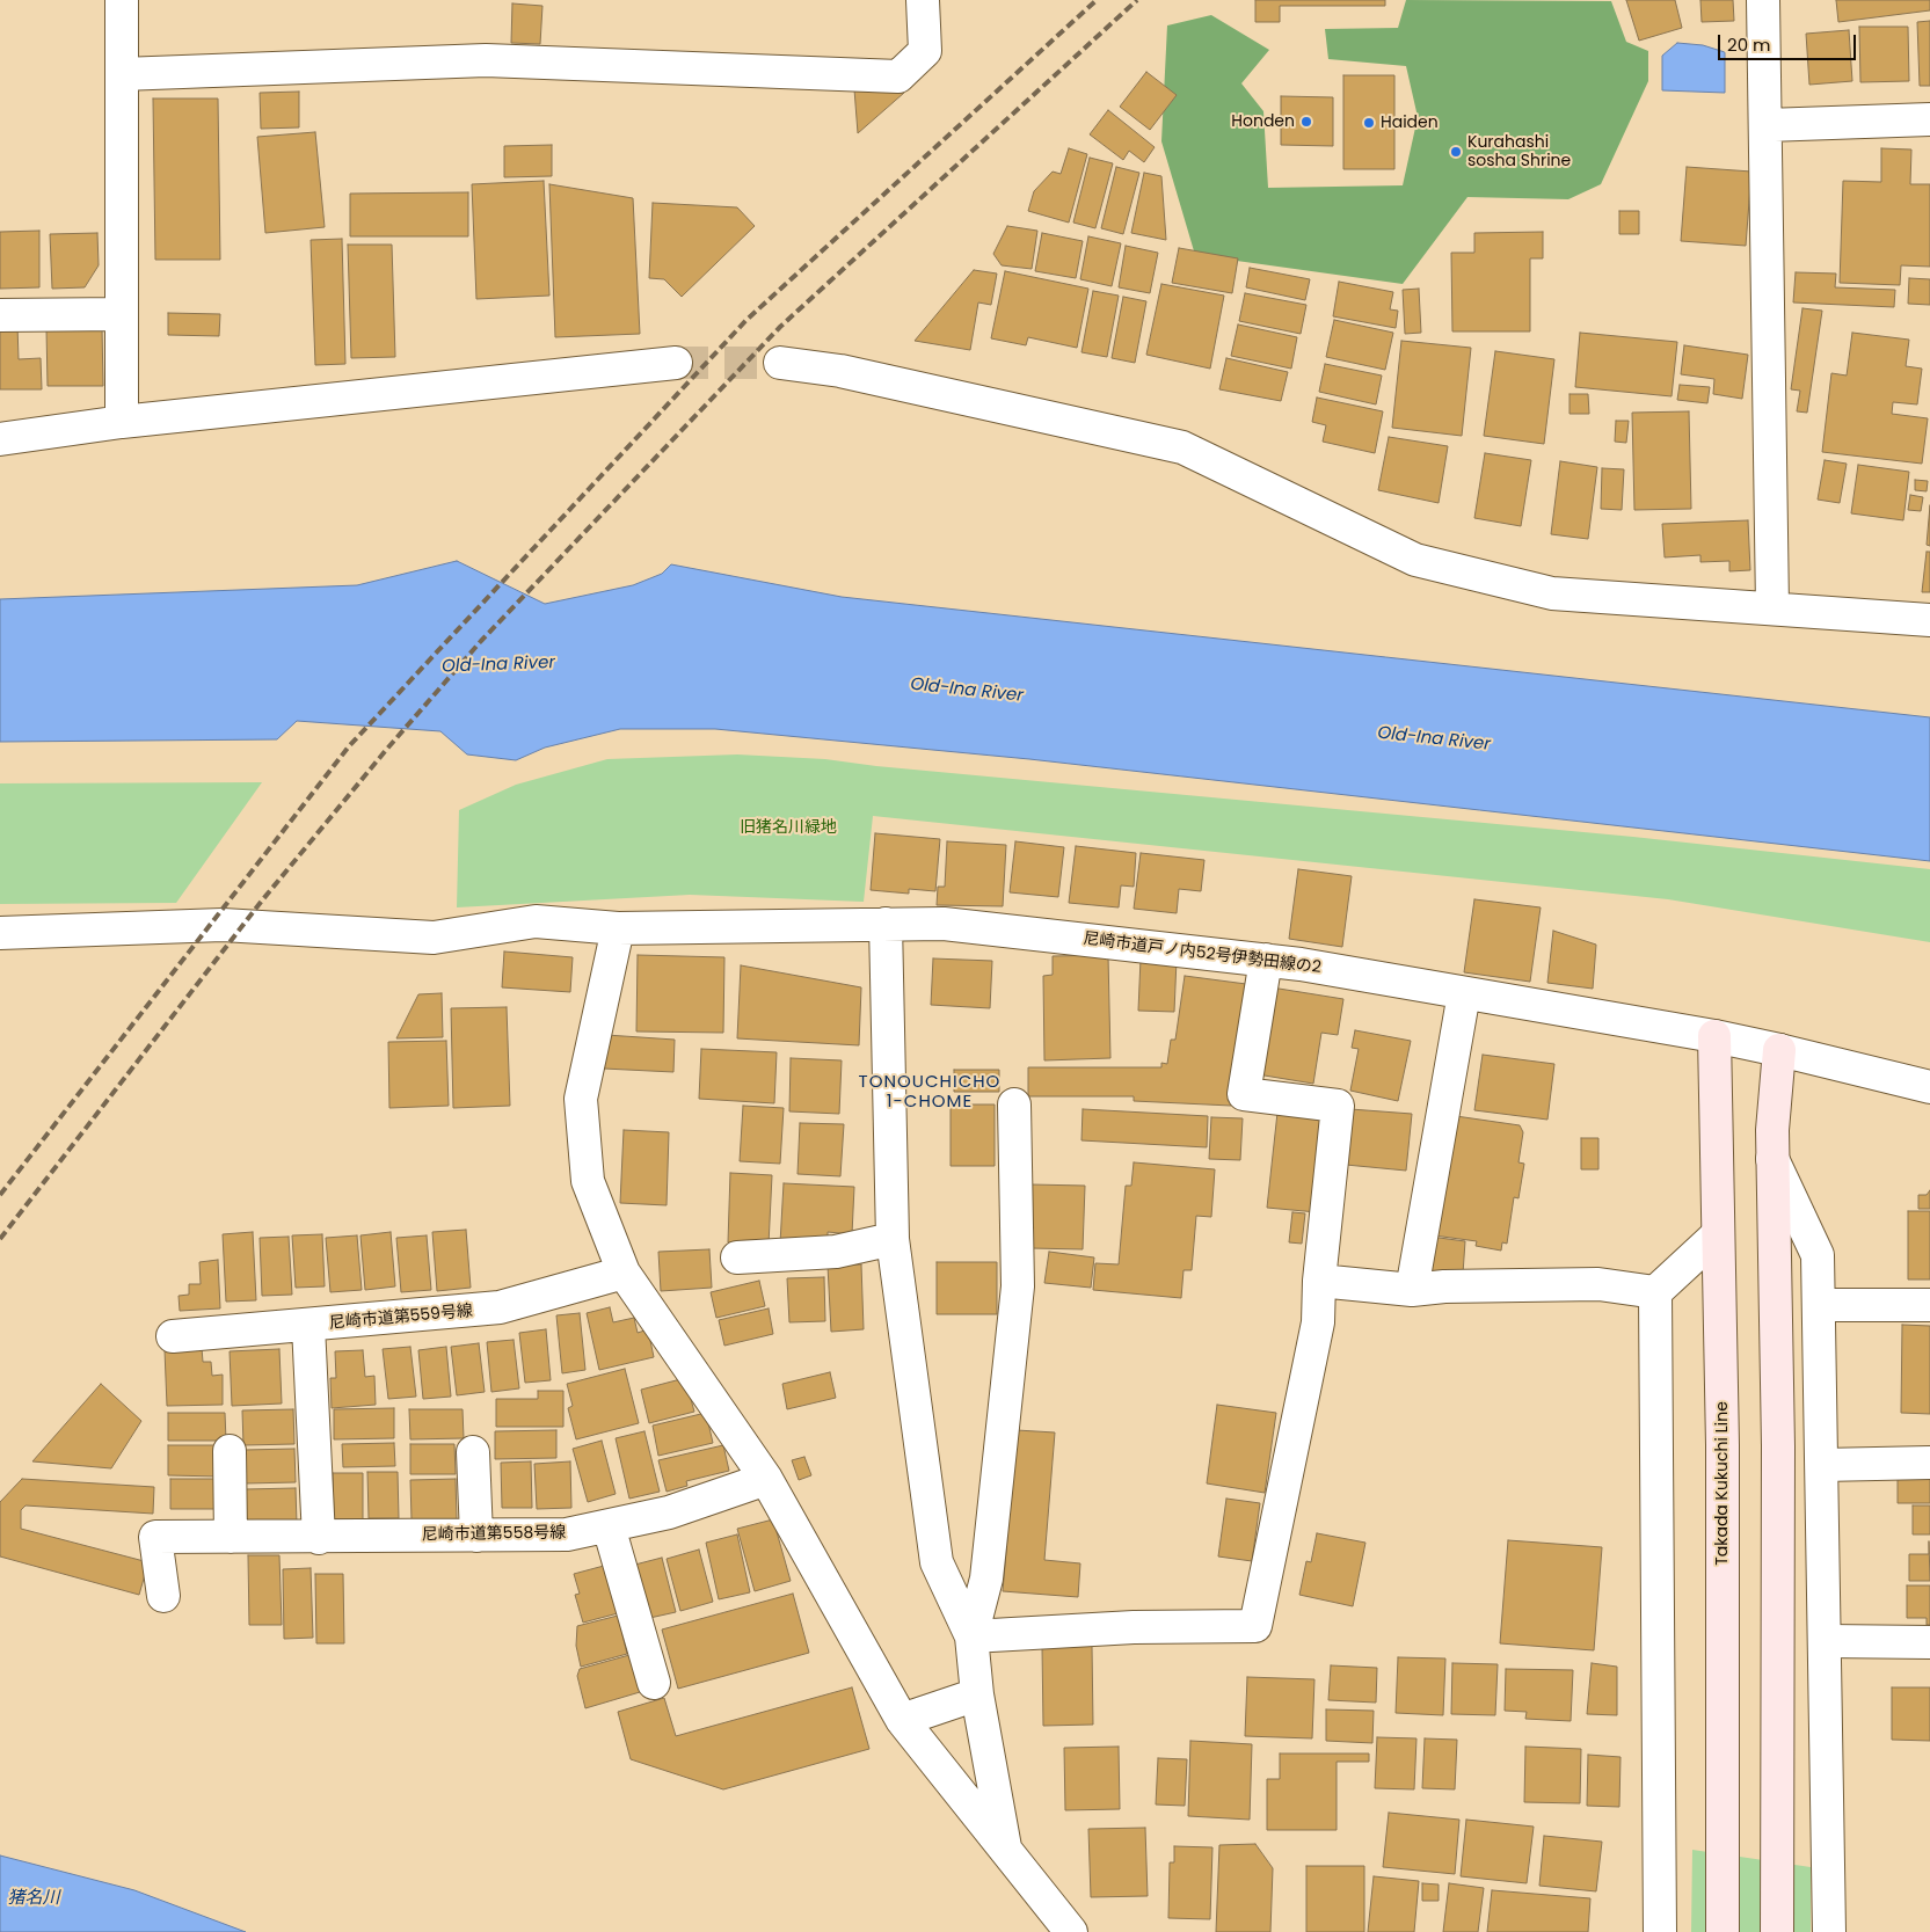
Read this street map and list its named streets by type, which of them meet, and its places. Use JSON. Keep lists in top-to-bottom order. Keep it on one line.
{"streets":{"main road":["Takada Kukuchi Line"],"street":["尼崎市道戸ノ内52号伊勢田線の2","尼崎市道第559号線","尼崎市道第558号線"]},"crossings":[["尼崎市道戸ノ内52号伊勢田線の2","Takada Kukuchi Line"]],"districts":["TONOUCHICHO 1-CHOME"],"water":["Old-Ina River","猪名川"],"parks":["旧猪名川緑地"],"places":["Honden","Haiden","Kurahashi sosha Shrine"],"scale_bar":"20 m"}
